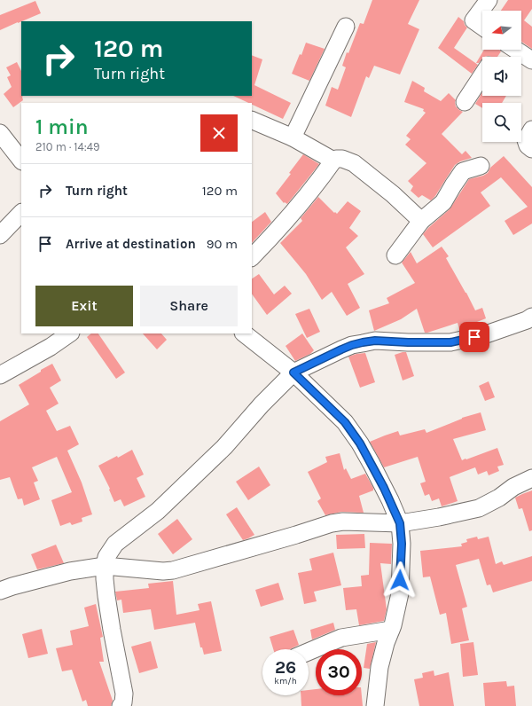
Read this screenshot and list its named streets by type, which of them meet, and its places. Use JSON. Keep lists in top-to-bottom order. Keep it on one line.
{"north":"left","page":{"turn":["120 m","Turn right"],"heading":["1 min","210 m · 14:49"],"list":[{"name":"Turn right","value":"120 m"},{"name":"Arrive at destination","value":"90 m"}],"buttons":["Exit","Share"],"speed":"26 km/h","limit":"30"}}
